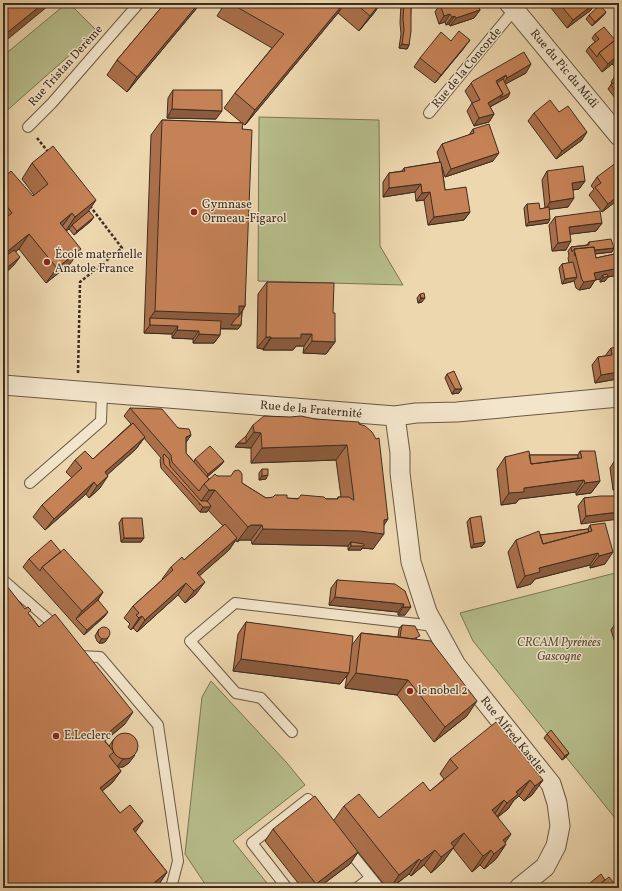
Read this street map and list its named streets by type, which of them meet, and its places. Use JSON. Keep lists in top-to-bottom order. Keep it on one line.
{"streets":{"street":["Rue du Pic du Midi","Rue de la Fraternité","Rue Alfred Kastler"],"lane":["Rue Tristan Derème","Rue de la Concorde"]},"crossings":[["Rue de la Concorde","Rue du Pic du Midi"],["Rue de la Fraternité","Rue Alfred Kastler"]],"parks":["CRCAM Pyrénées Gascogne"],"places":["Gymnase Ormeau-Figarol","École maternelle Anatole France","le nobel 2","E.Leclerc"]}
